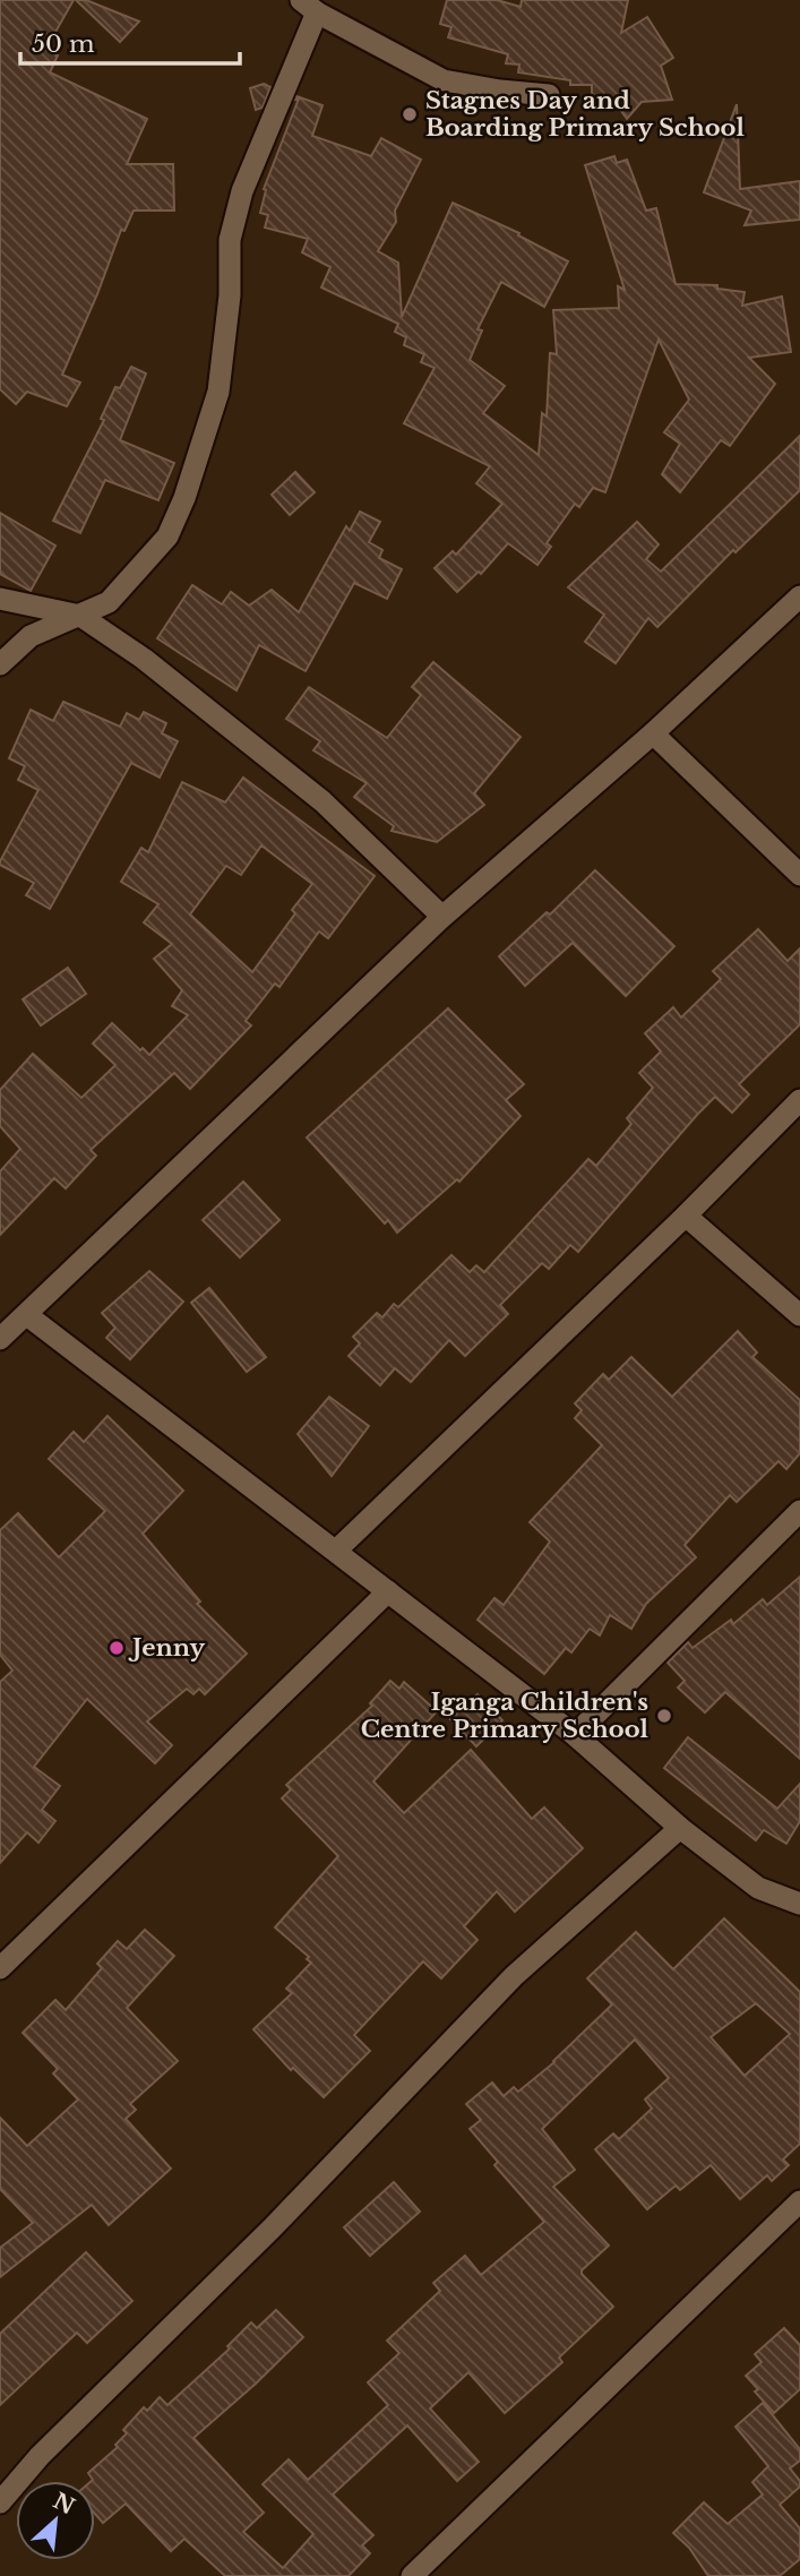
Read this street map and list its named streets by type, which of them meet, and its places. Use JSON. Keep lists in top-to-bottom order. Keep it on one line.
{"places":["Stagnes Day and Boarding Primary School","Jenny","Iganga Children's Centre Primary School"],"scale_bar":"50 m","north":"top right"}
